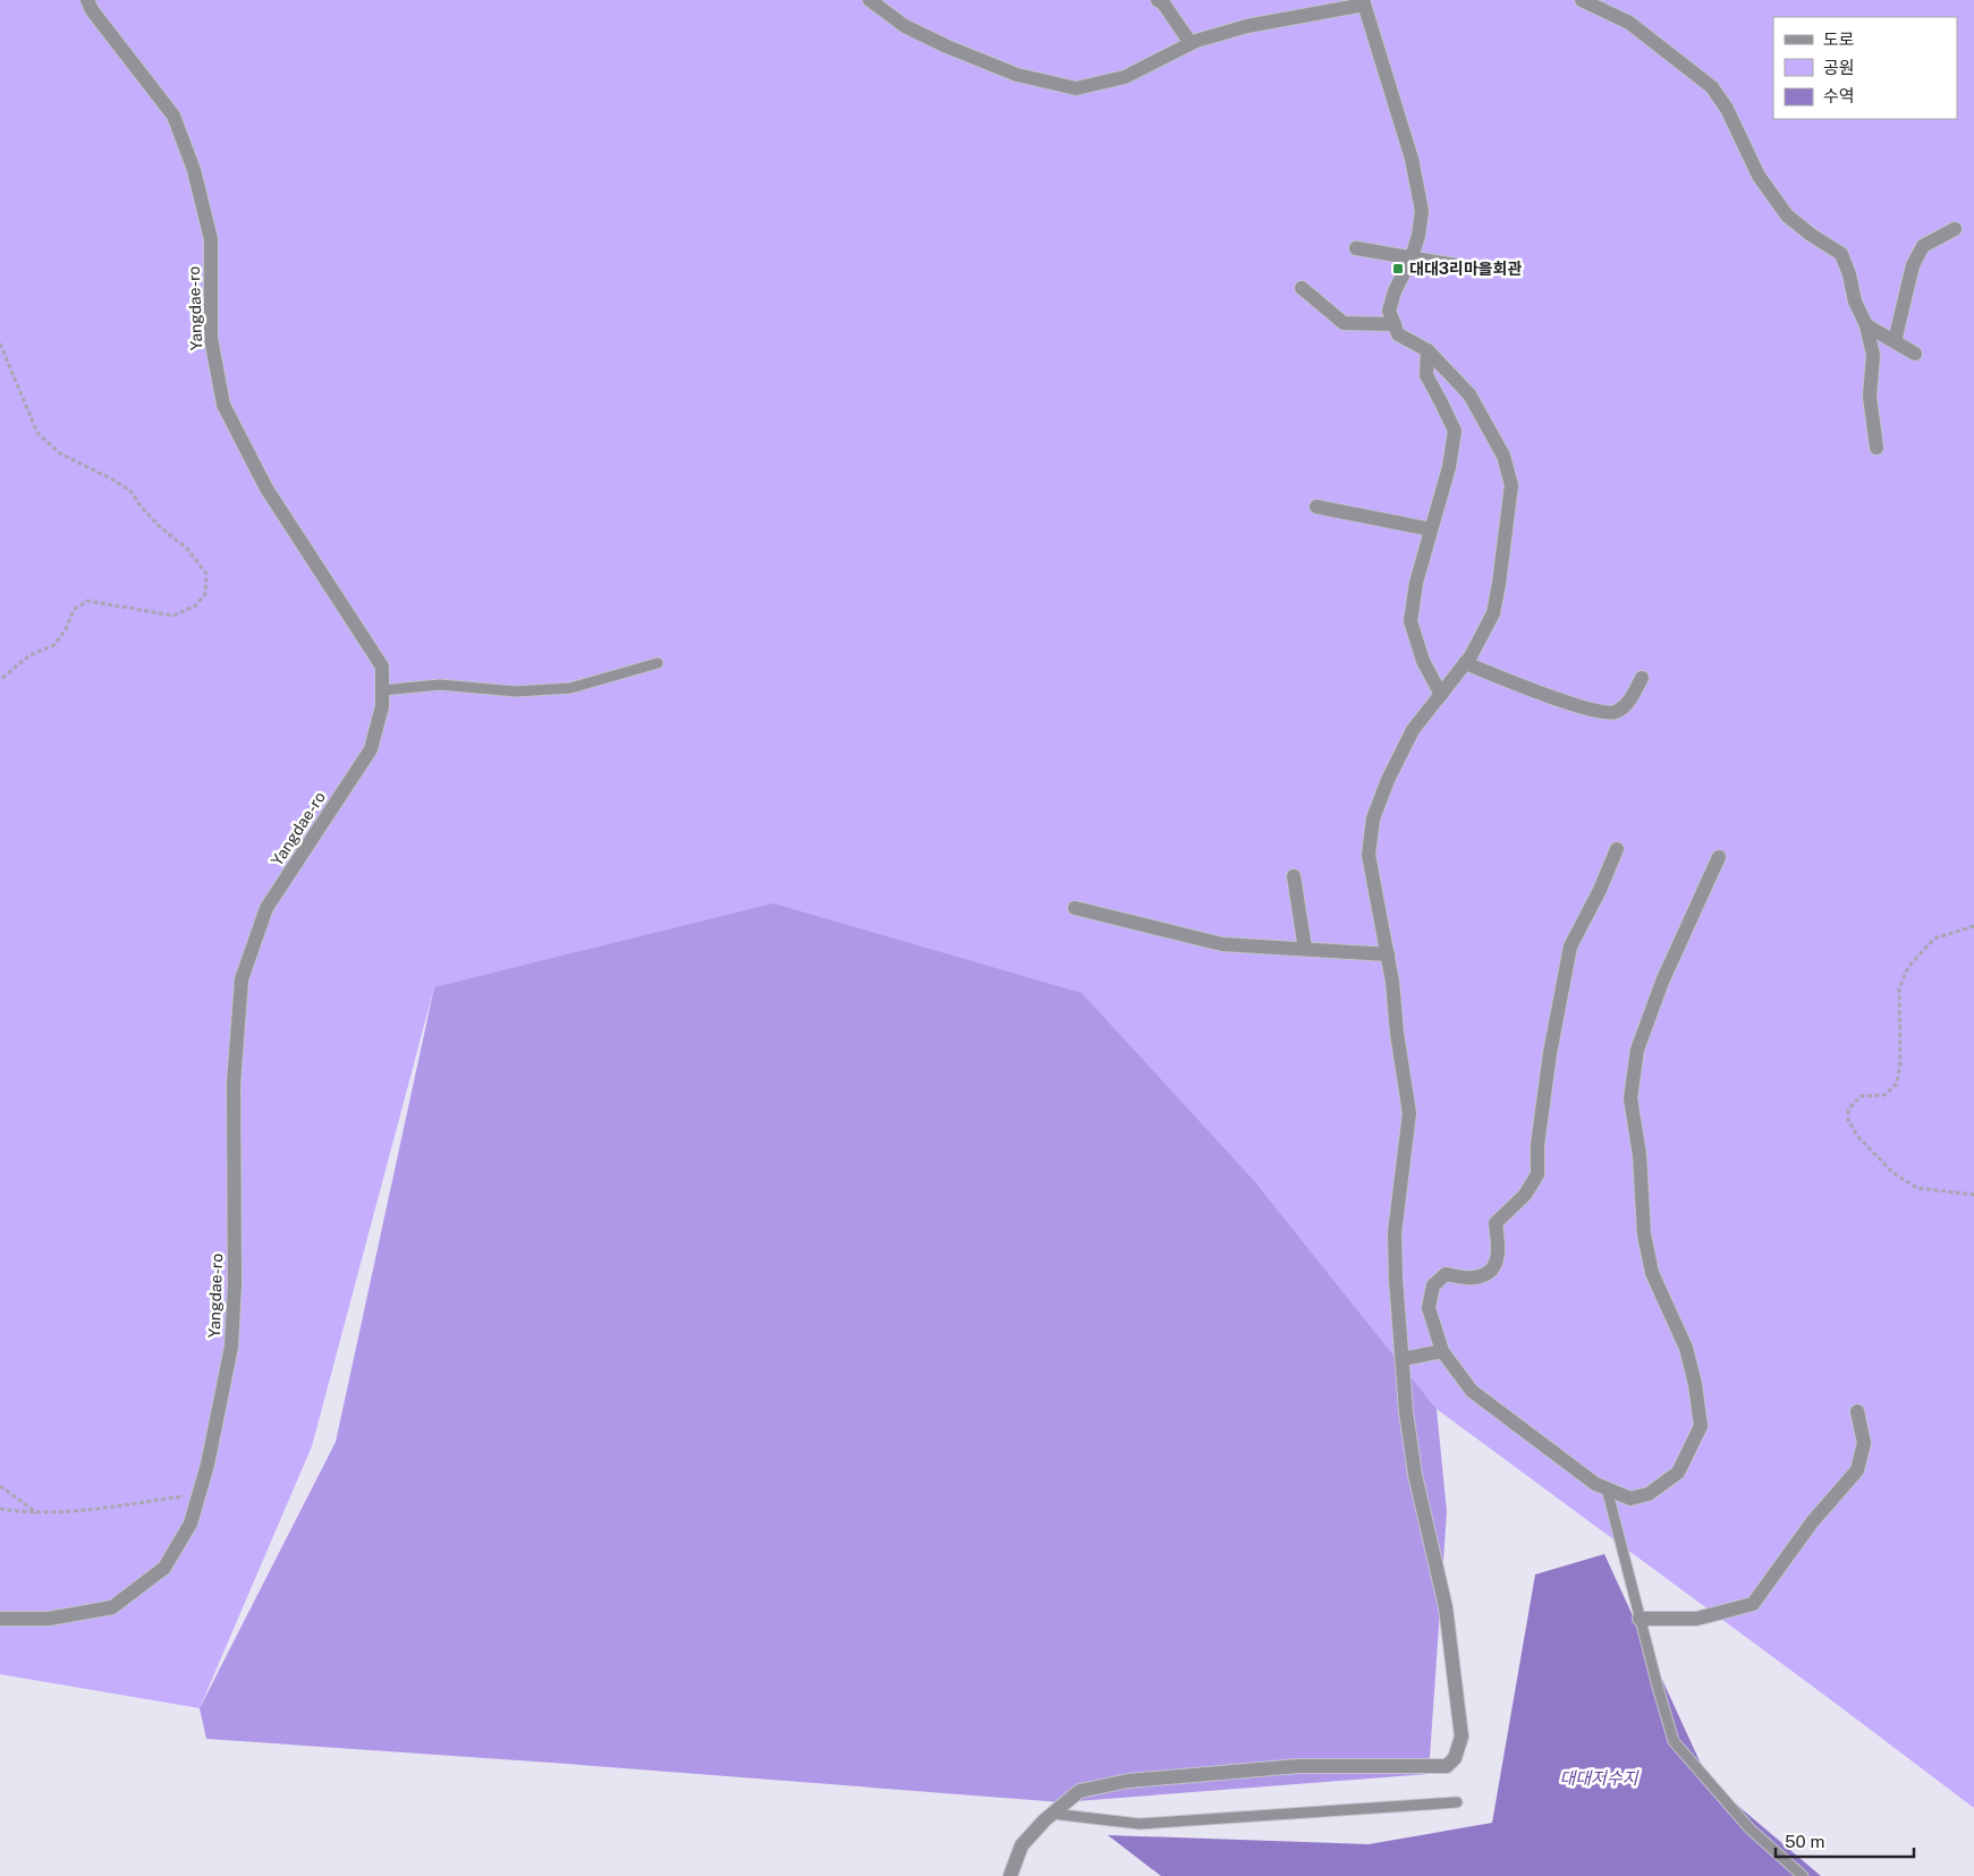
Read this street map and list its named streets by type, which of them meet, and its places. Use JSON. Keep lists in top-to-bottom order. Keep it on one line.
{"streets":{"street":["Yangdae-ro"]},"water":["대대저수지"],"places":{"transit":["대대3리마을회관"]},"legend":["도로","공원","수역"],"scale_bar":"50 m"}
